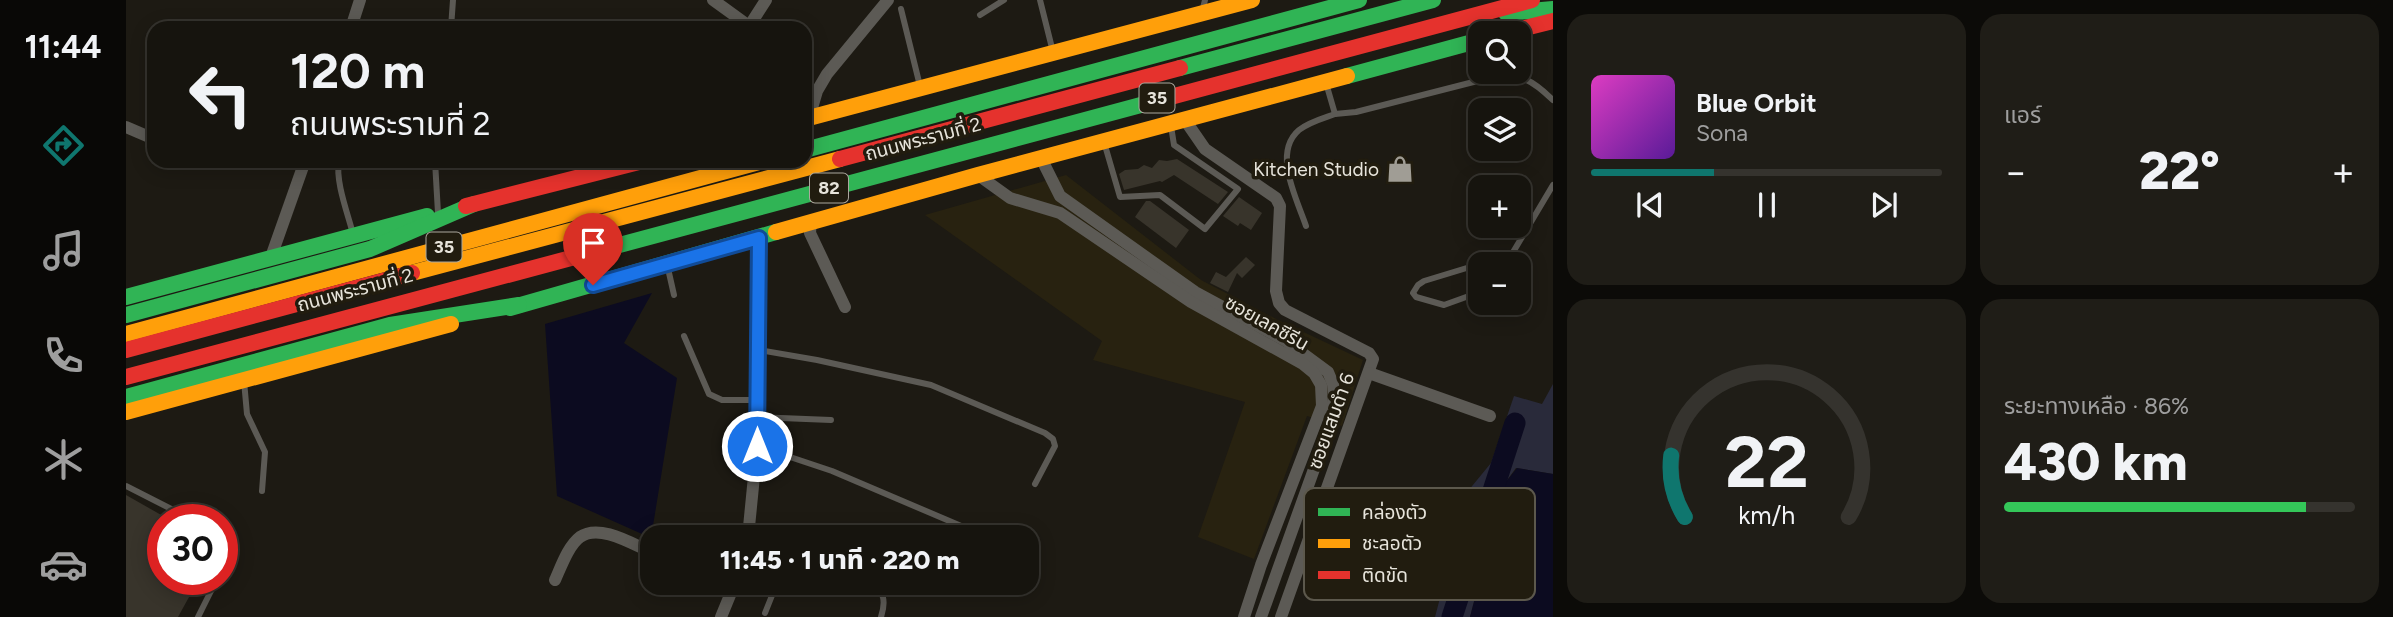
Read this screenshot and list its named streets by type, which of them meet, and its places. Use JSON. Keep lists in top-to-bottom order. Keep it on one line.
{"streets":{"main road":["35","ถนนพระรามที่ 2","82"],"street":["ซอยเลคซีรีน","ซอยแสมดำ 6"]},"crossings":[["35","ซอยเลคซีรีน"],["35","ซอยแสมดำ 6"],["ถนนพระรามที่ 2","82"]],"places":{"shop":["Kitchen Studio"]},"legend":["คล่องตัว","ชะลอตัว","ติดขัด"],"page":{"tabs":"11:44","tile":["แอร์",["ระยะทางเหลือ · 86%","430 km"]],"map_buttons":["+","−"],"turn":["120 m","ถนนพระรามที่ 2"],"song":["Blue Orbit","Sona"],"heat":["−","22°","+"],"limit":"30","trip":"11:45 · 1 นาที · 220 m","gauge":["22","km/h"]}}
